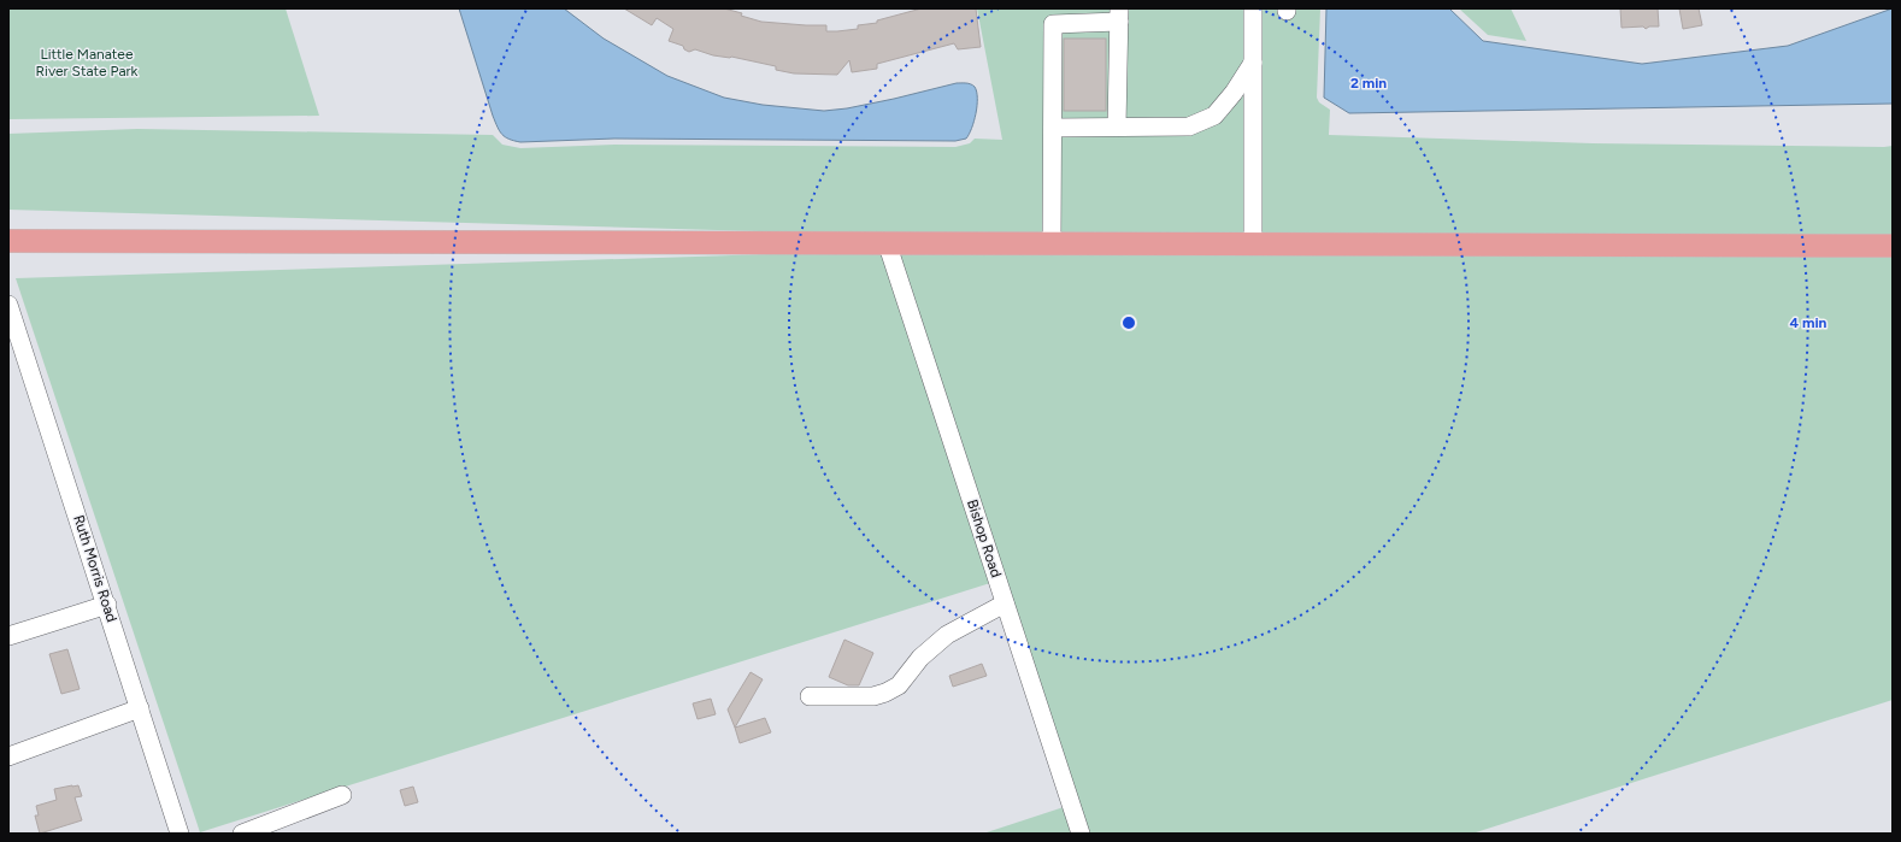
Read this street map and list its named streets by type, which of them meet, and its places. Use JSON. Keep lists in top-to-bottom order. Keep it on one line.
{"streets":{"street":["Bishop Road","Ruth Morris Road"]},"parks":["Little Manatee River State Park"],"rings":["2 min","4 min"]}
